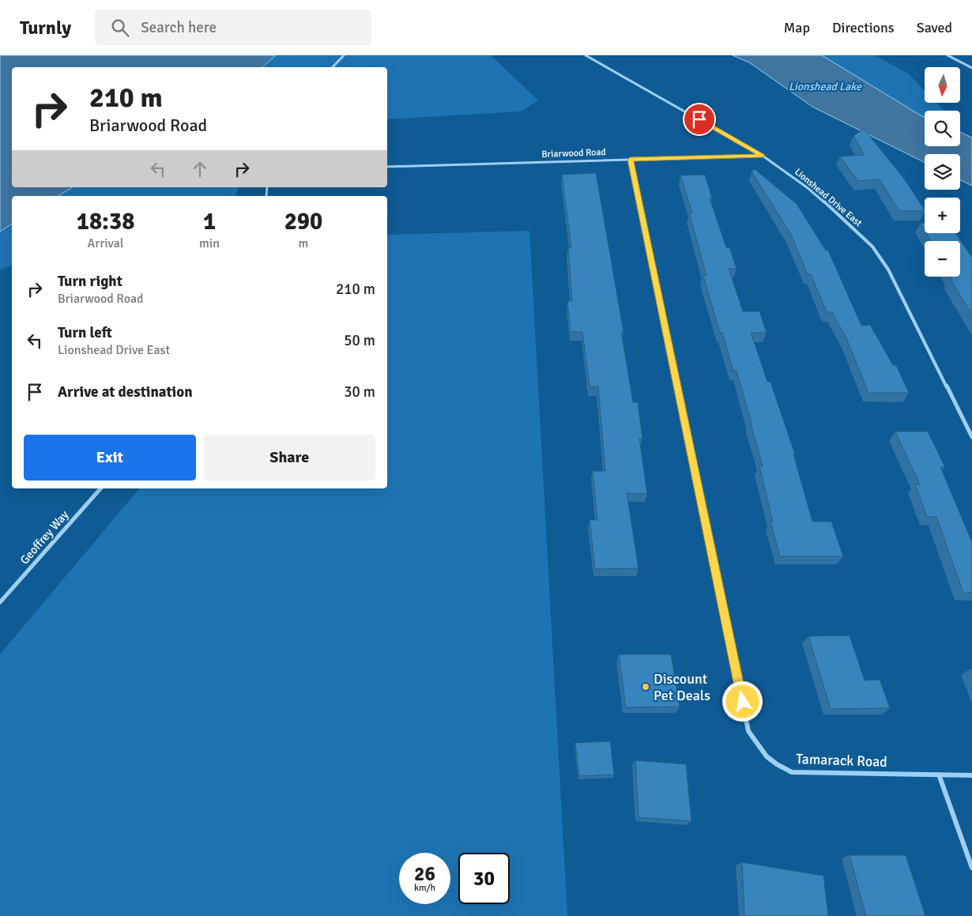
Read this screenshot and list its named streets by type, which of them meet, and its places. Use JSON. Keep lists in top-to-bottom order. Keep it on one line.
{"streets":{"street":["Briarwood Road","Lionshead Drive East","Geoffrey Way","Tamarack Road"]},"crossings":[["Briarwood Road","Lionshead Drive East"],["Briarwood Road","Tamarack Road"]],"water":["Lionshead Lake"],"places":["Discount Pet Deals"],"north":"bottom","page":{"header":"Turnly","search":"Search here","nav":["Map","Directions","Saved"],"map_buttons":["+","−"],"turn":["210 m","Briarwood Road"],"eta":["18:38","Arrival","1","min","290","m"],"list":[{"name":"Turn right","note":"Briarwood Road","value":"210 m"},{"name":"Turn left","note":"Lionshead Drive East","value":"50 m"},{"name":"Arrive at destination","value":"30 m"}],"buttons":["Exit","Share"],"speed":"26 km/h","limit":"30"}}
